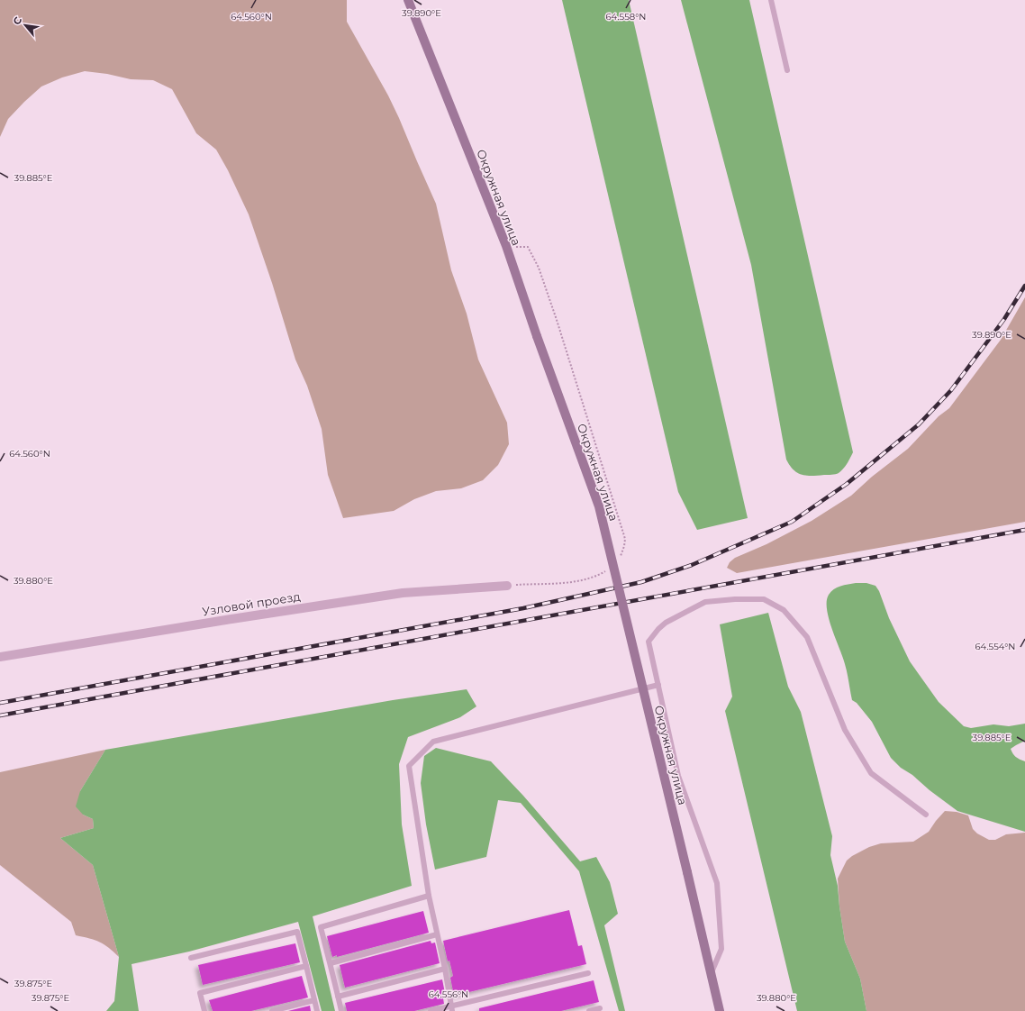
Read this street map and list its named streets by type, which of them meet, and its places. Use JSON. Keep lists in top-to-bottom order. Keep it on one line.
{"streets":{"main road":["Окружная улица"],"street":["Узловой проезд"]},"north":"top left","coordinates":["39.890°E","64.560°N","64.558°N","39.885°E","39.880°E","64.554°N","39.875°E","64.556°N"]}
